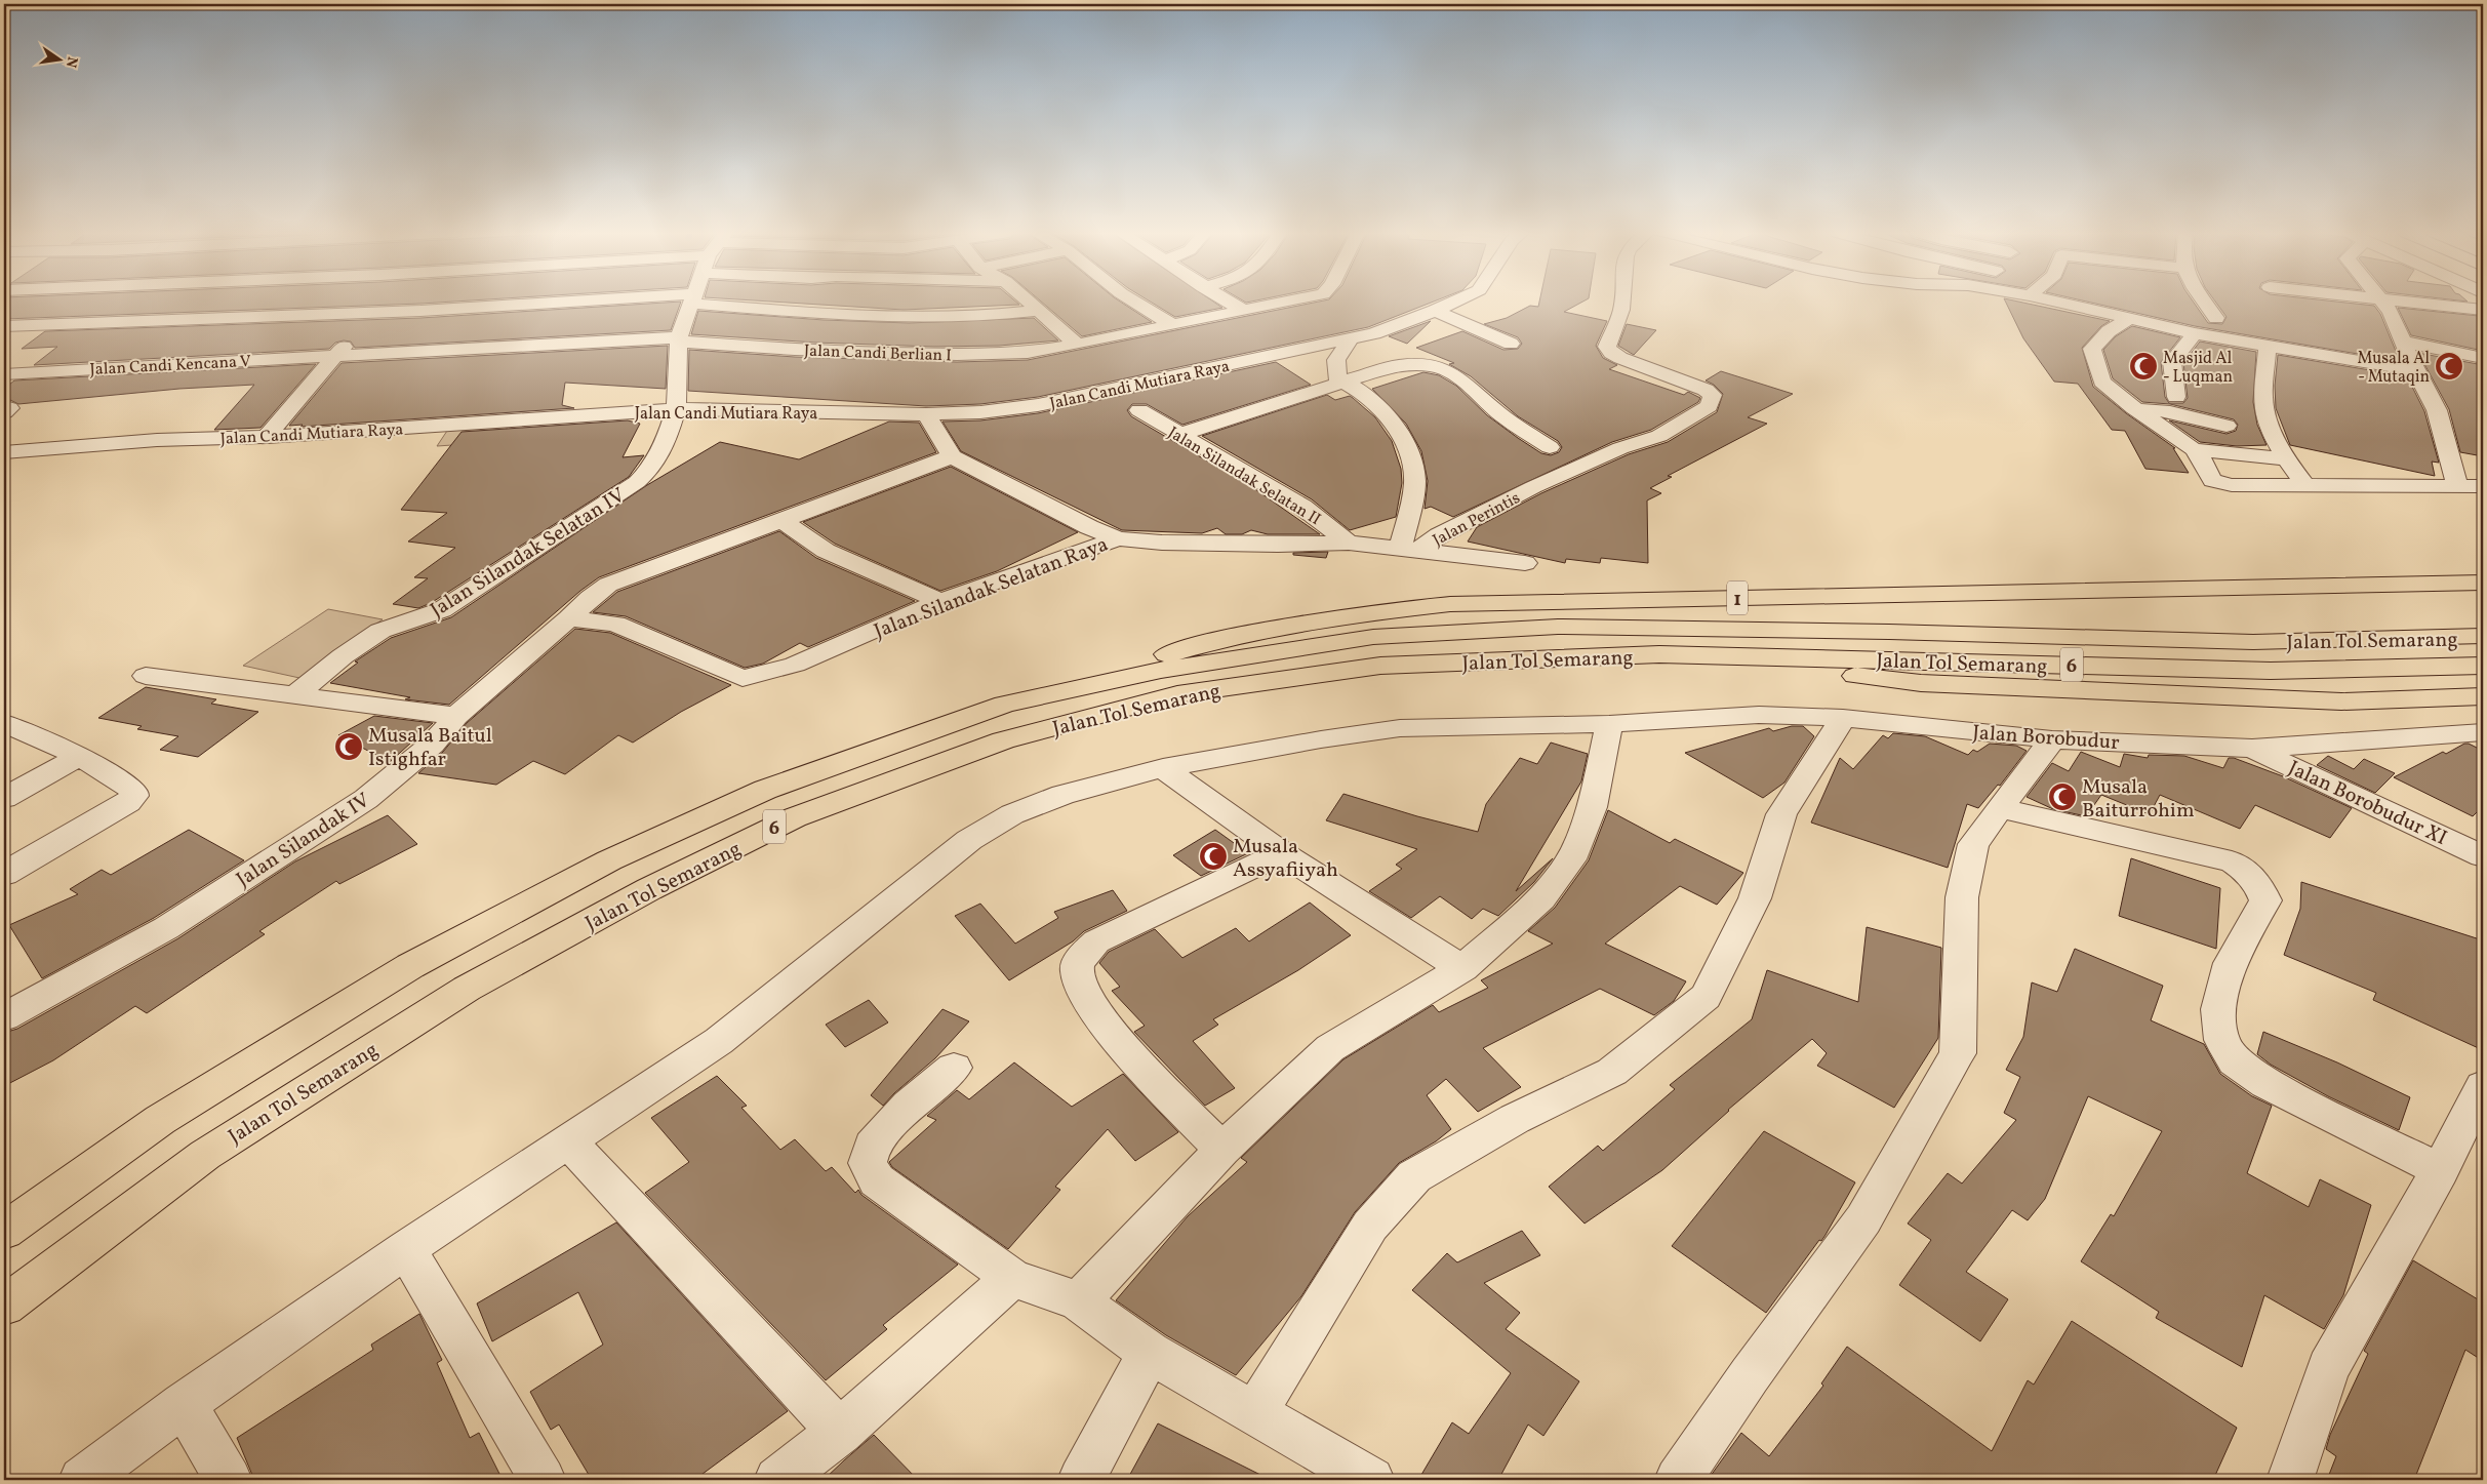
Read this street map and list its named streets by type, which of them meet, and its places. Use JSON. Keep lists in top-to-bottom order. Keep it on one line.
{"streets":{"highway":["1","Jalan Tol Semarang","6"],"street":["Jalan Candi Berlian I","Jalan Candi Kencana V","Jalan Candi Mutiara Raya","Jalan Silandak Selatan II","Jalan Perintis","Jalan Silandak Selatan IV","Jalan Silandak Selatan Raya","Jalan Borobudur","Jalan Borobudur XI","Jalan Silandak IV"]},"crossings":[["Jalan Candi Berlian I","Jalan Candi Kencana V"],["Jalan Candi Mutiara Raya","Jalan Silandak Selatan IV"],["Jalan Silandak Selatan II","Jalan Silandak Selatan Raya"],["Jalan Perintis","Jalan Silandak Selatan Raya"],["Jalan Silandak Selatan Raya","Jalan Silandak IV"],["1","Jalan Tol Semarang"],["Jalan Borobudur","Jalan Borobudur XI"]],"places":{"mosque":["Masjid Al - Luqman","Musala Al - Mutaqin","Musala Baitul Istighfar","Musala Baiturrohim","Musala Assyafiiyah"]},"north":"right"}
